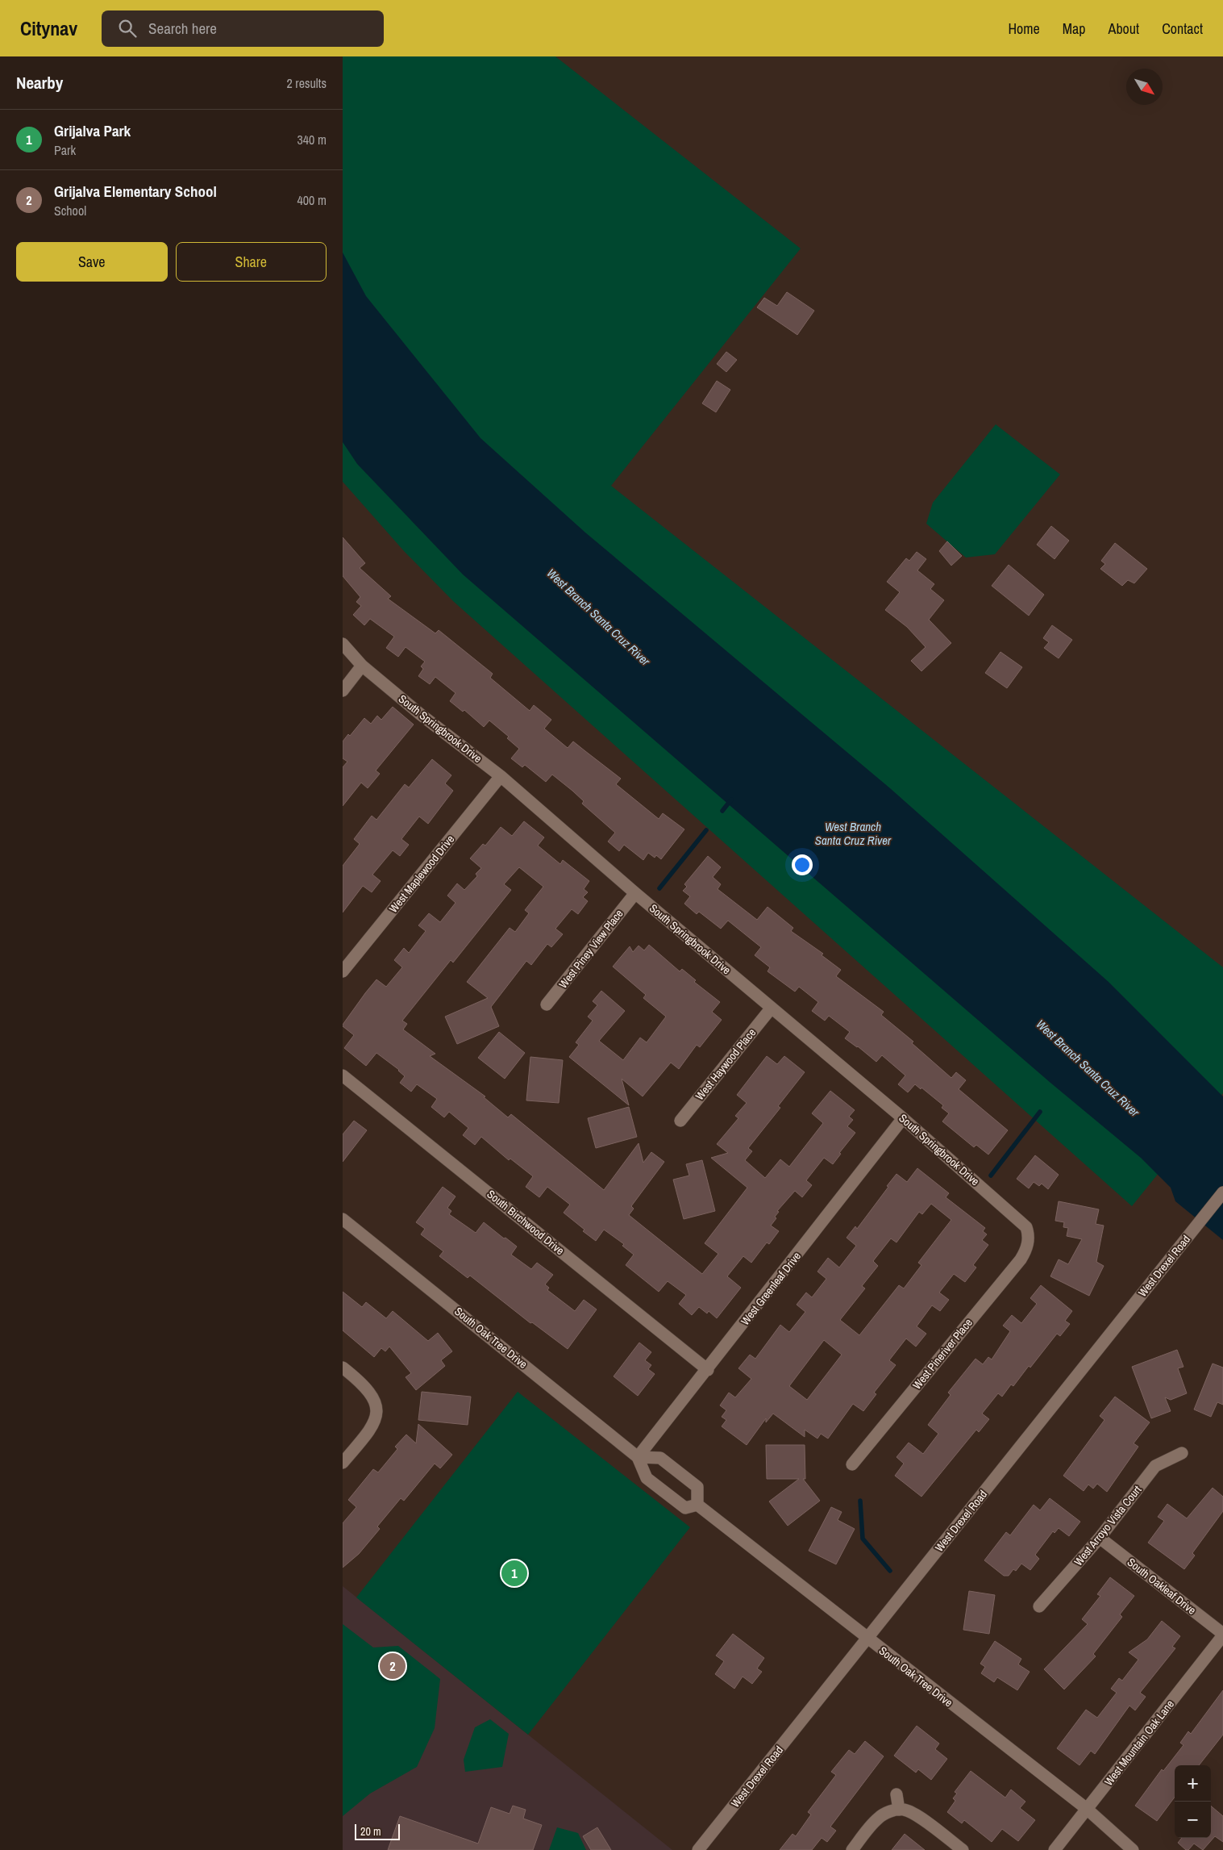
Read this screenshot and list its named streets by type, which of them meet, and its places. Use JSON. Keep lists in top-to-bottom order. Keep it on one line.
{"streets":{"street":["South Springbrook Drive","West Maplewood Drive","West Piney View Place","West Haywood Place","South Birchwood Drive","West Drexel Road","West Greenleaf Drive","South Oak Tree Drive","West Pineriver Place","West Arroyo Vista Court","South Oakleaf Drive","West Mountain Oak Lane"]},"crossings":[["South Springbrook Drive","West Maplewood Drive"],["South Springbrook Drive","West Piney View Place"],["South Springbrook Drive","West Haywood Place"],["South Springbrook Drive","West Greenleaf Drive"],["South Springbrook Drive","West Pineriver Place"],["South Birchwood Drive","West Greenleaf Drive"],["West Drexel Road","South Oak Tree Drive"],["West Greenleaf Drive","South Oak Tree Drive"],["South Oak Tree Drive","West Mountain Oak Lane"],["West Arroyo Vista Court","South Oakleaf Drive"],["South Oakleaf Drive","West Mountain Oak Lane"]],"water":["West Branch Santa Cruz River"],"scale_bar":"20 m","north":"bottom right","page":{"header":"Citynav","search":"Search here","nav":["Home","Map","About","Contact"],"heading":["Nearby","2 results"],"list":[{"mark":"1","name":"Grijalva Park","note":"Park","value":"340 m"},{"mark":"2","name":"Grijalva Elementary School","note":"School","value":"400 m"}],"buttons":["Save","Share"],"pins":["1","2"],"map_buttons":["+","−"],"scale":"20 m"}}
